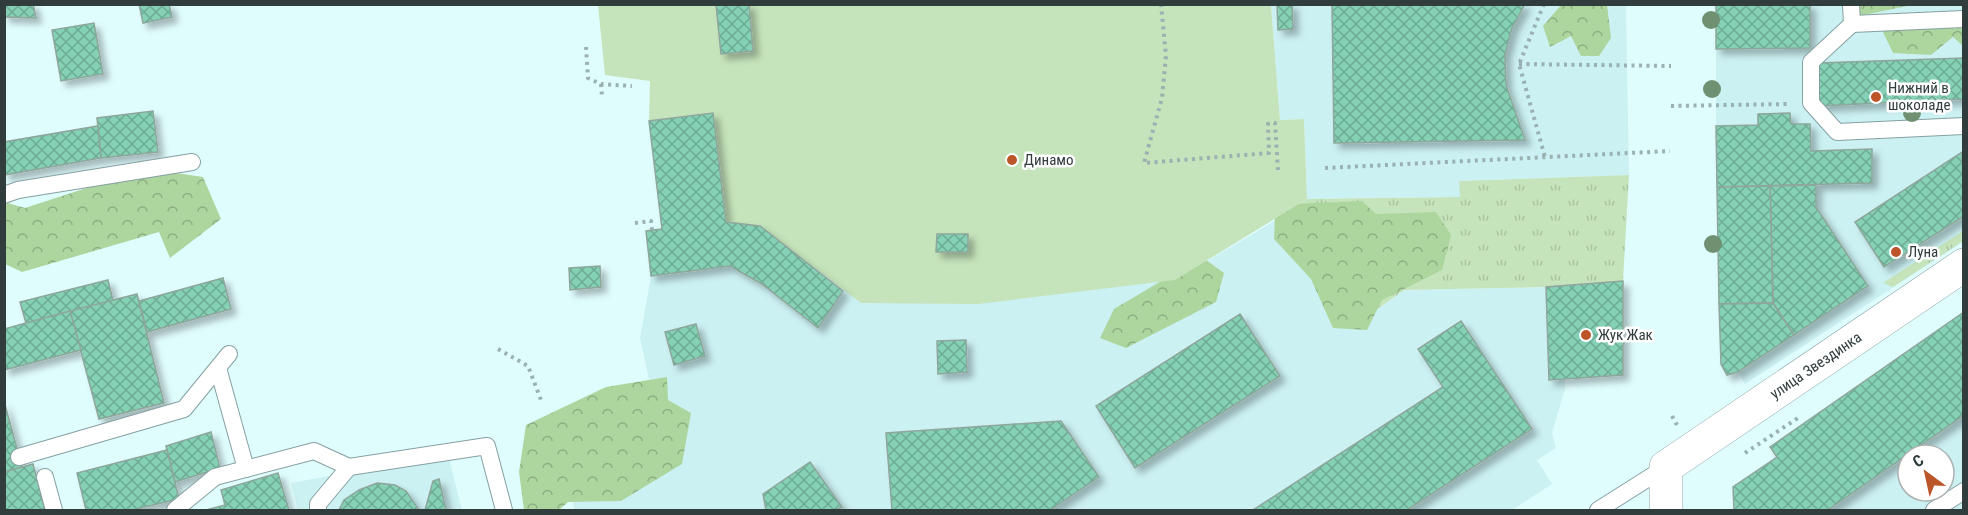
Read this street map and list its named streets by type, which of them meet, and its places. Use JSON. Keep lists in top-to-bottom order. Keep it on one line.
{"streets":{"street":["улица Звездинка"]},"places":["Нижний в шоколаде","Динамо","Луна","Жук Жак"],"north":"top left"}
